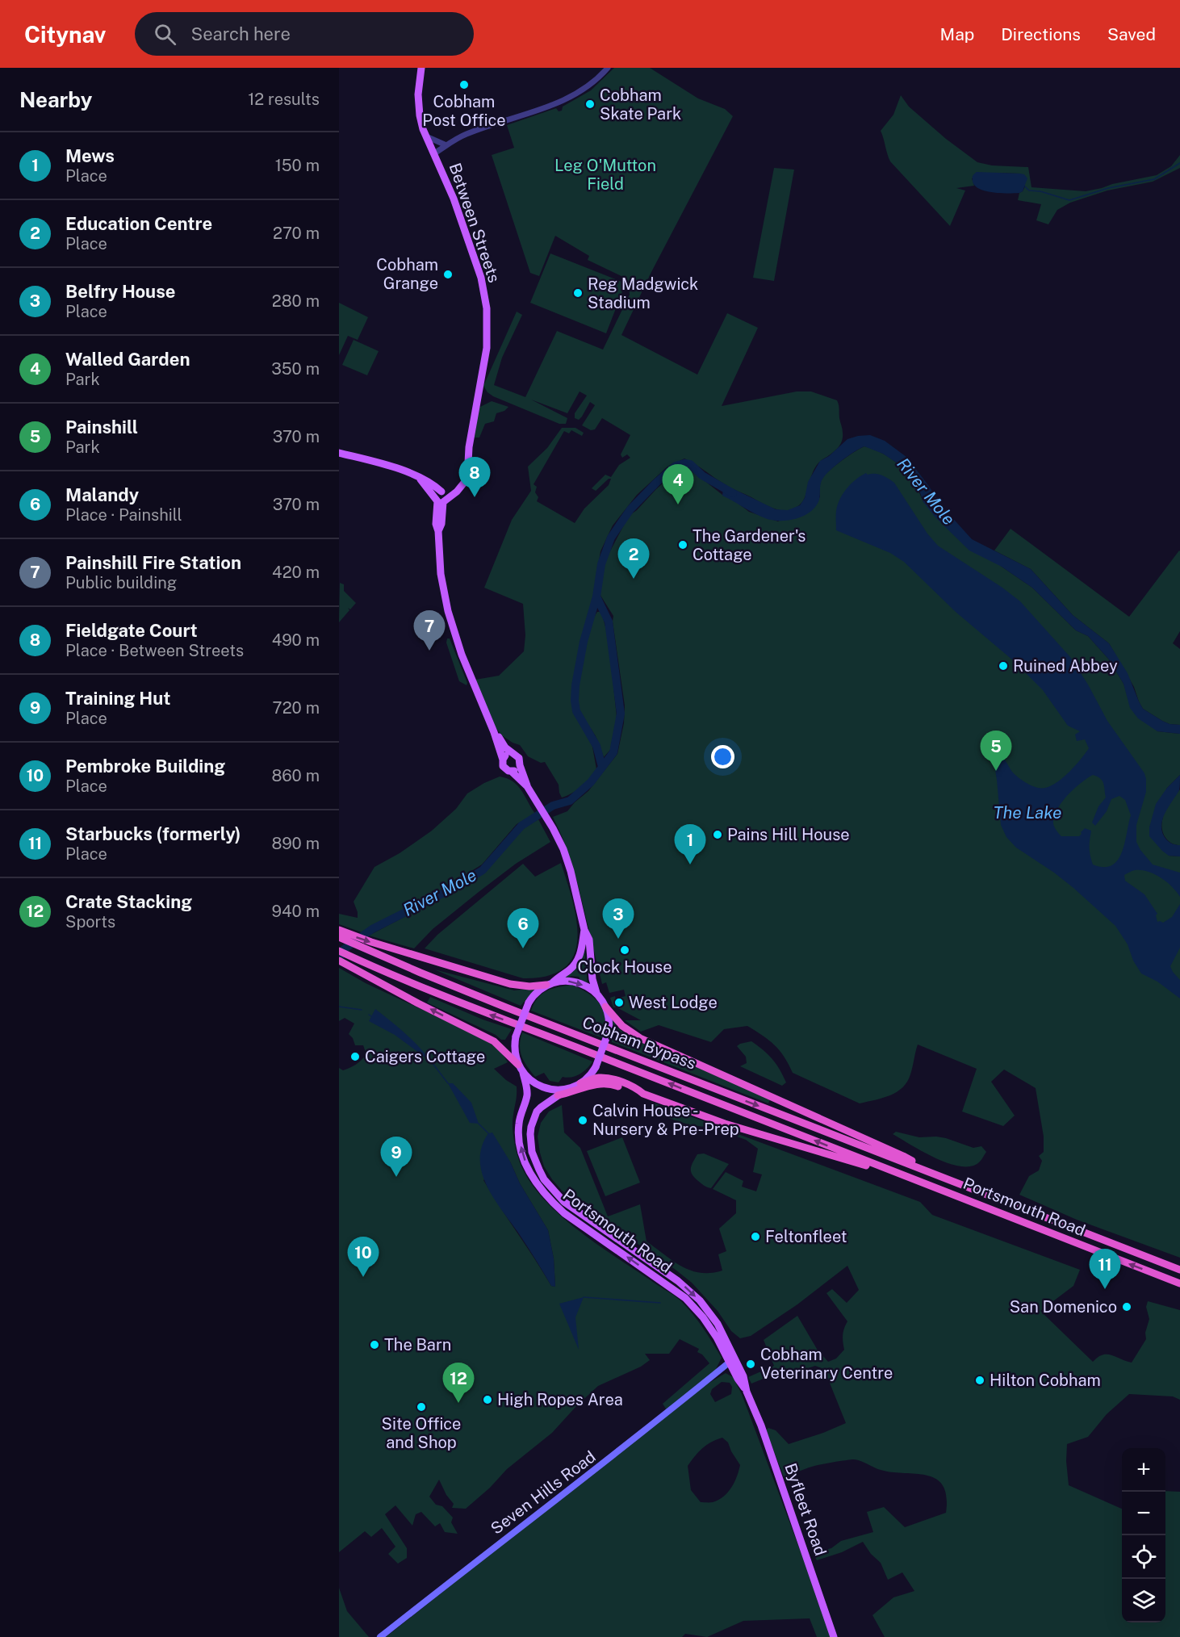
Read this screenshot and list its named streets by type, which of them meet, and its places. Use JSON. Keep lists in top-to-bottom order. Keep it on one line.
{"streets":{"highway":["Cobham Bypass","Portsmouth Road"],"main road":["Between Streets","Seven Hills Road","Byfleet Road"]},"crossings":[["Cobham Bypass","Portsmouth Road"],["Portsmouth Road","Byfleet Road"],["Seven Hills Road","Byfleet Road"]],"water":["River Mole","The Lake"],"parks":["Leg O'Mutton Field"],"places":["Cobham Post Office","Cobham Skate Park","Cobham Grange","Reg Madgwick Stadium","The Gardener's Cottage","Ruined Abbey","Pains Hill House","Clock House","West Lodge","Caigers Cottage","Calvin House - Nursery & Pre-Prep","Feltonfleet","San Domenico","The Barn","Cobham Veterinary Centre","Hilton Cobham","High Ropes Area","Site Office and Shop"],"page":{"header":"Citynav","search":"Search here","nav":["Map","Directions","Saved"],"heading":["Nearby","12 results"],"list":[{"mark":"1","name":"Mews","note":"Place","value":"150 m"},{"mark":"2","name":"Education Centre","note":"Place","value":"270 m"},{"mark":"3","name":"Belfry House","note":"Place","value":"280 m"},{"mark":"4","name":"Walled Garden","note":"Park","value":"350 m"},{"mark":"5","name":"Painshill","note":"Park","value":"370 m"},{"mark":"6","name":"Malandy","note":"Place · Painshill","value":"370 m"},{"mark":"7","name":"Painshill Fire Station","note":"Public building","value":"420 m"},{"mark":"8","name":"Fieldgate Court","note":"Place · Between Streets","value":"490 m"},{"mark":"9","name":"Training Hut","note":"Place","value":"720 m"},{"mark":"10","name":"Pembroke Building","note":"Place","value":"860 m"},{"mark":"11","name":"Starbucks (formerly)","note":"Place","value":"890 m"},{"mark":"12","name":"Crate Stacking","note":"Sports","value":"940 m"}],"pins":["8","4","2","7","5","1","3","6","9","10","11","12"],"map_buttons":["+","−"]}}
